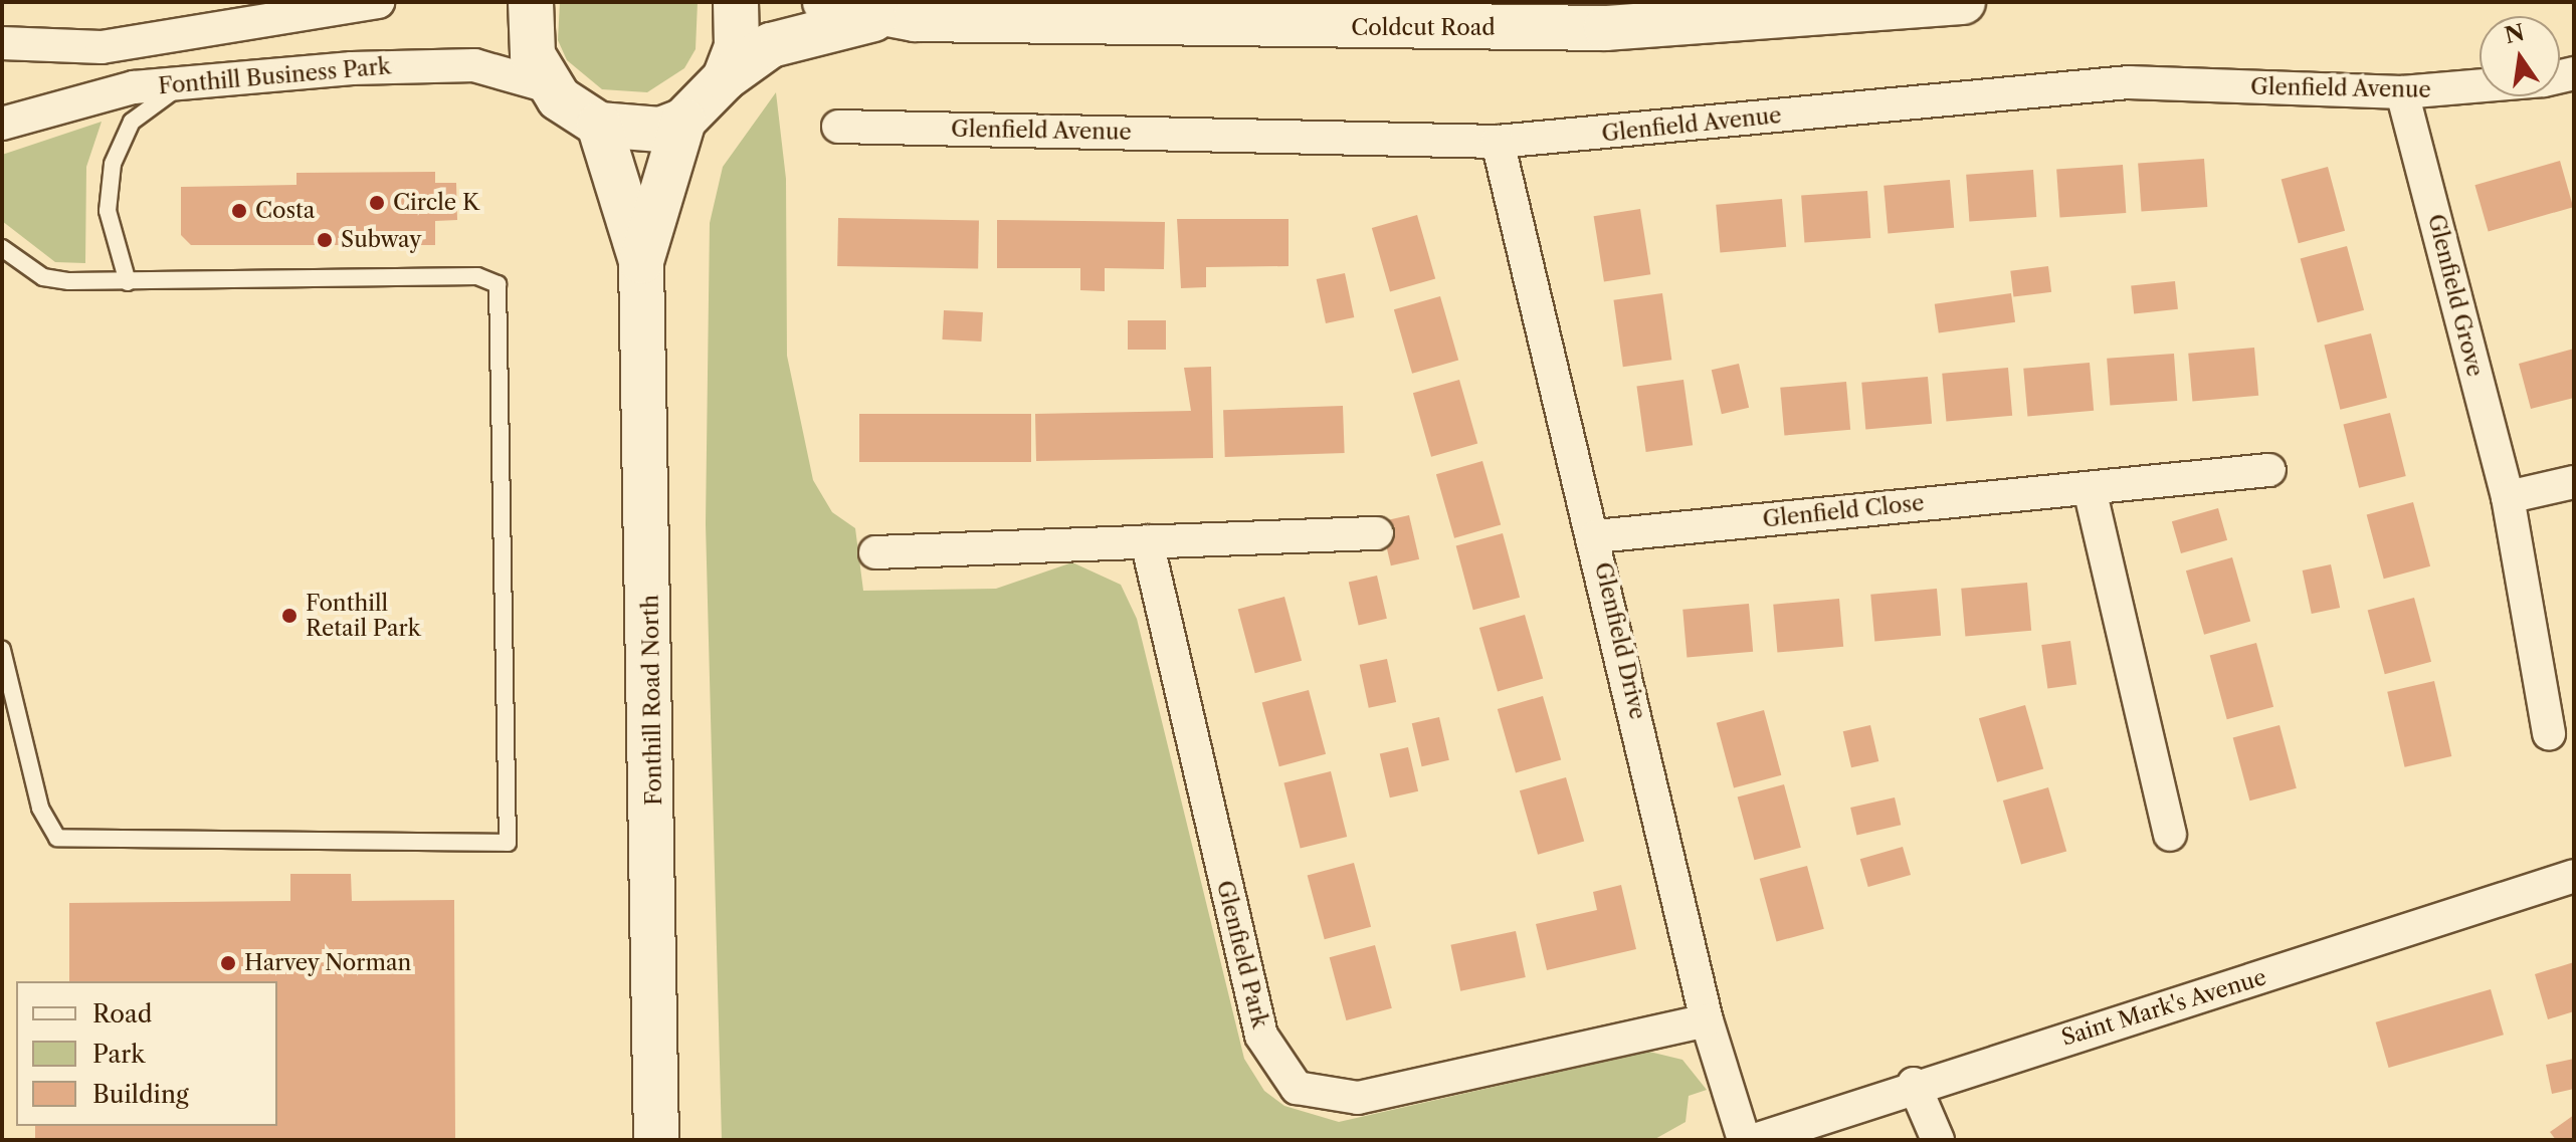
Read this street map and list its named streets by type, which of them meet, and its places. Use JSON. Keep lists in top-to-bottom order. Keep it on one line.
{"streets":{"main road":["Coldcut Road","Fonthill Road North"],"street":["Fonthill Business Park","Glenfield Avenue","Glenfield Grove","Glenfield Close","Glenfield Drive","Glenfield Park","Saint Mark's Avenue"]},"crossings":[["Glenfield Avenue","Glenfield Grove"],["Glenfield Avenue","Glenfield Drive"],["Glenfield Close","Glenfield Drive"],["Glenfield Drive","Glenfield Park"]],"places":["Circle K","Costa","Subway","Fonthill Retail Park","Harvey Norman"],"legend":["Road","Park","Building"],"north":"top"}
